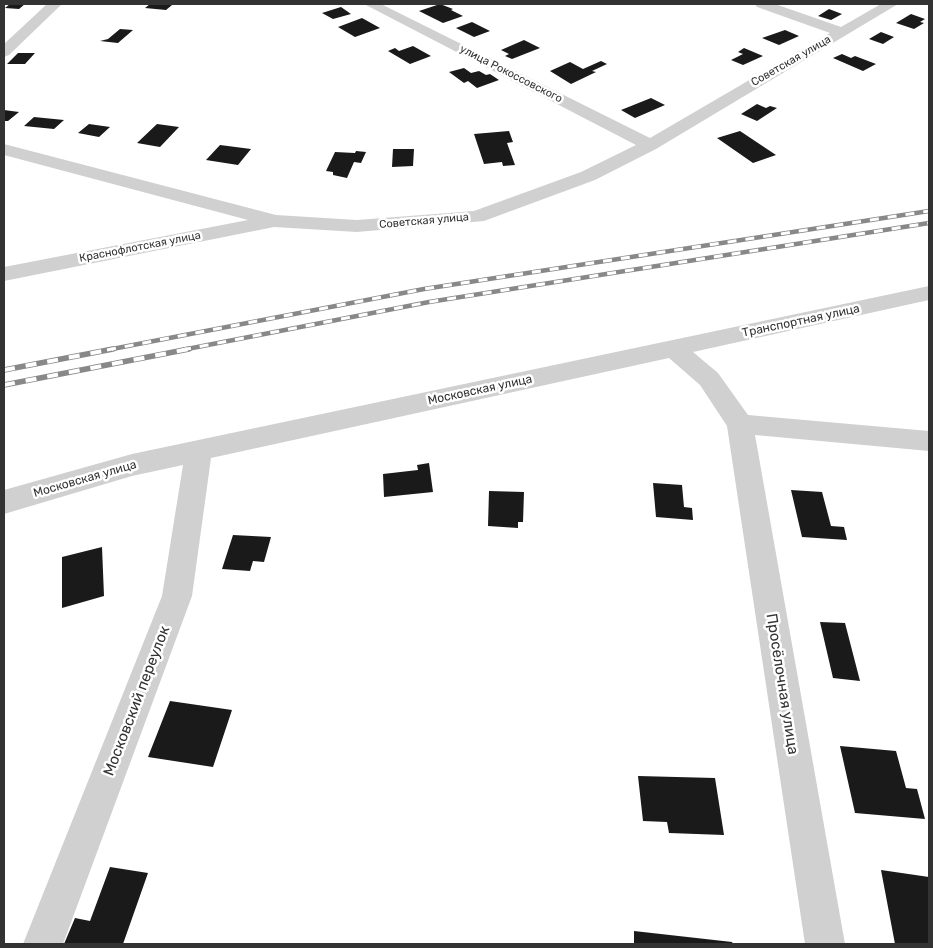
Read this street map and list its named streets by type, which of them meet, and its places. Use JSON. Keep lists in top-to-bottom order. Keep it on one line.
{"streets":{"street":["Советская улица","улица Рокоссовского","Краснофлотская улица","Транспортная улица","Московская улица","Просёлочная улица","Московский переулок"]},"crossings":[["Советская улица","улица Рокоссовского"],["Советская улица","Краснофлотская улица"],["Транспортная улица","Московская улица"],["Московская улица","Московский переулок"]]}
